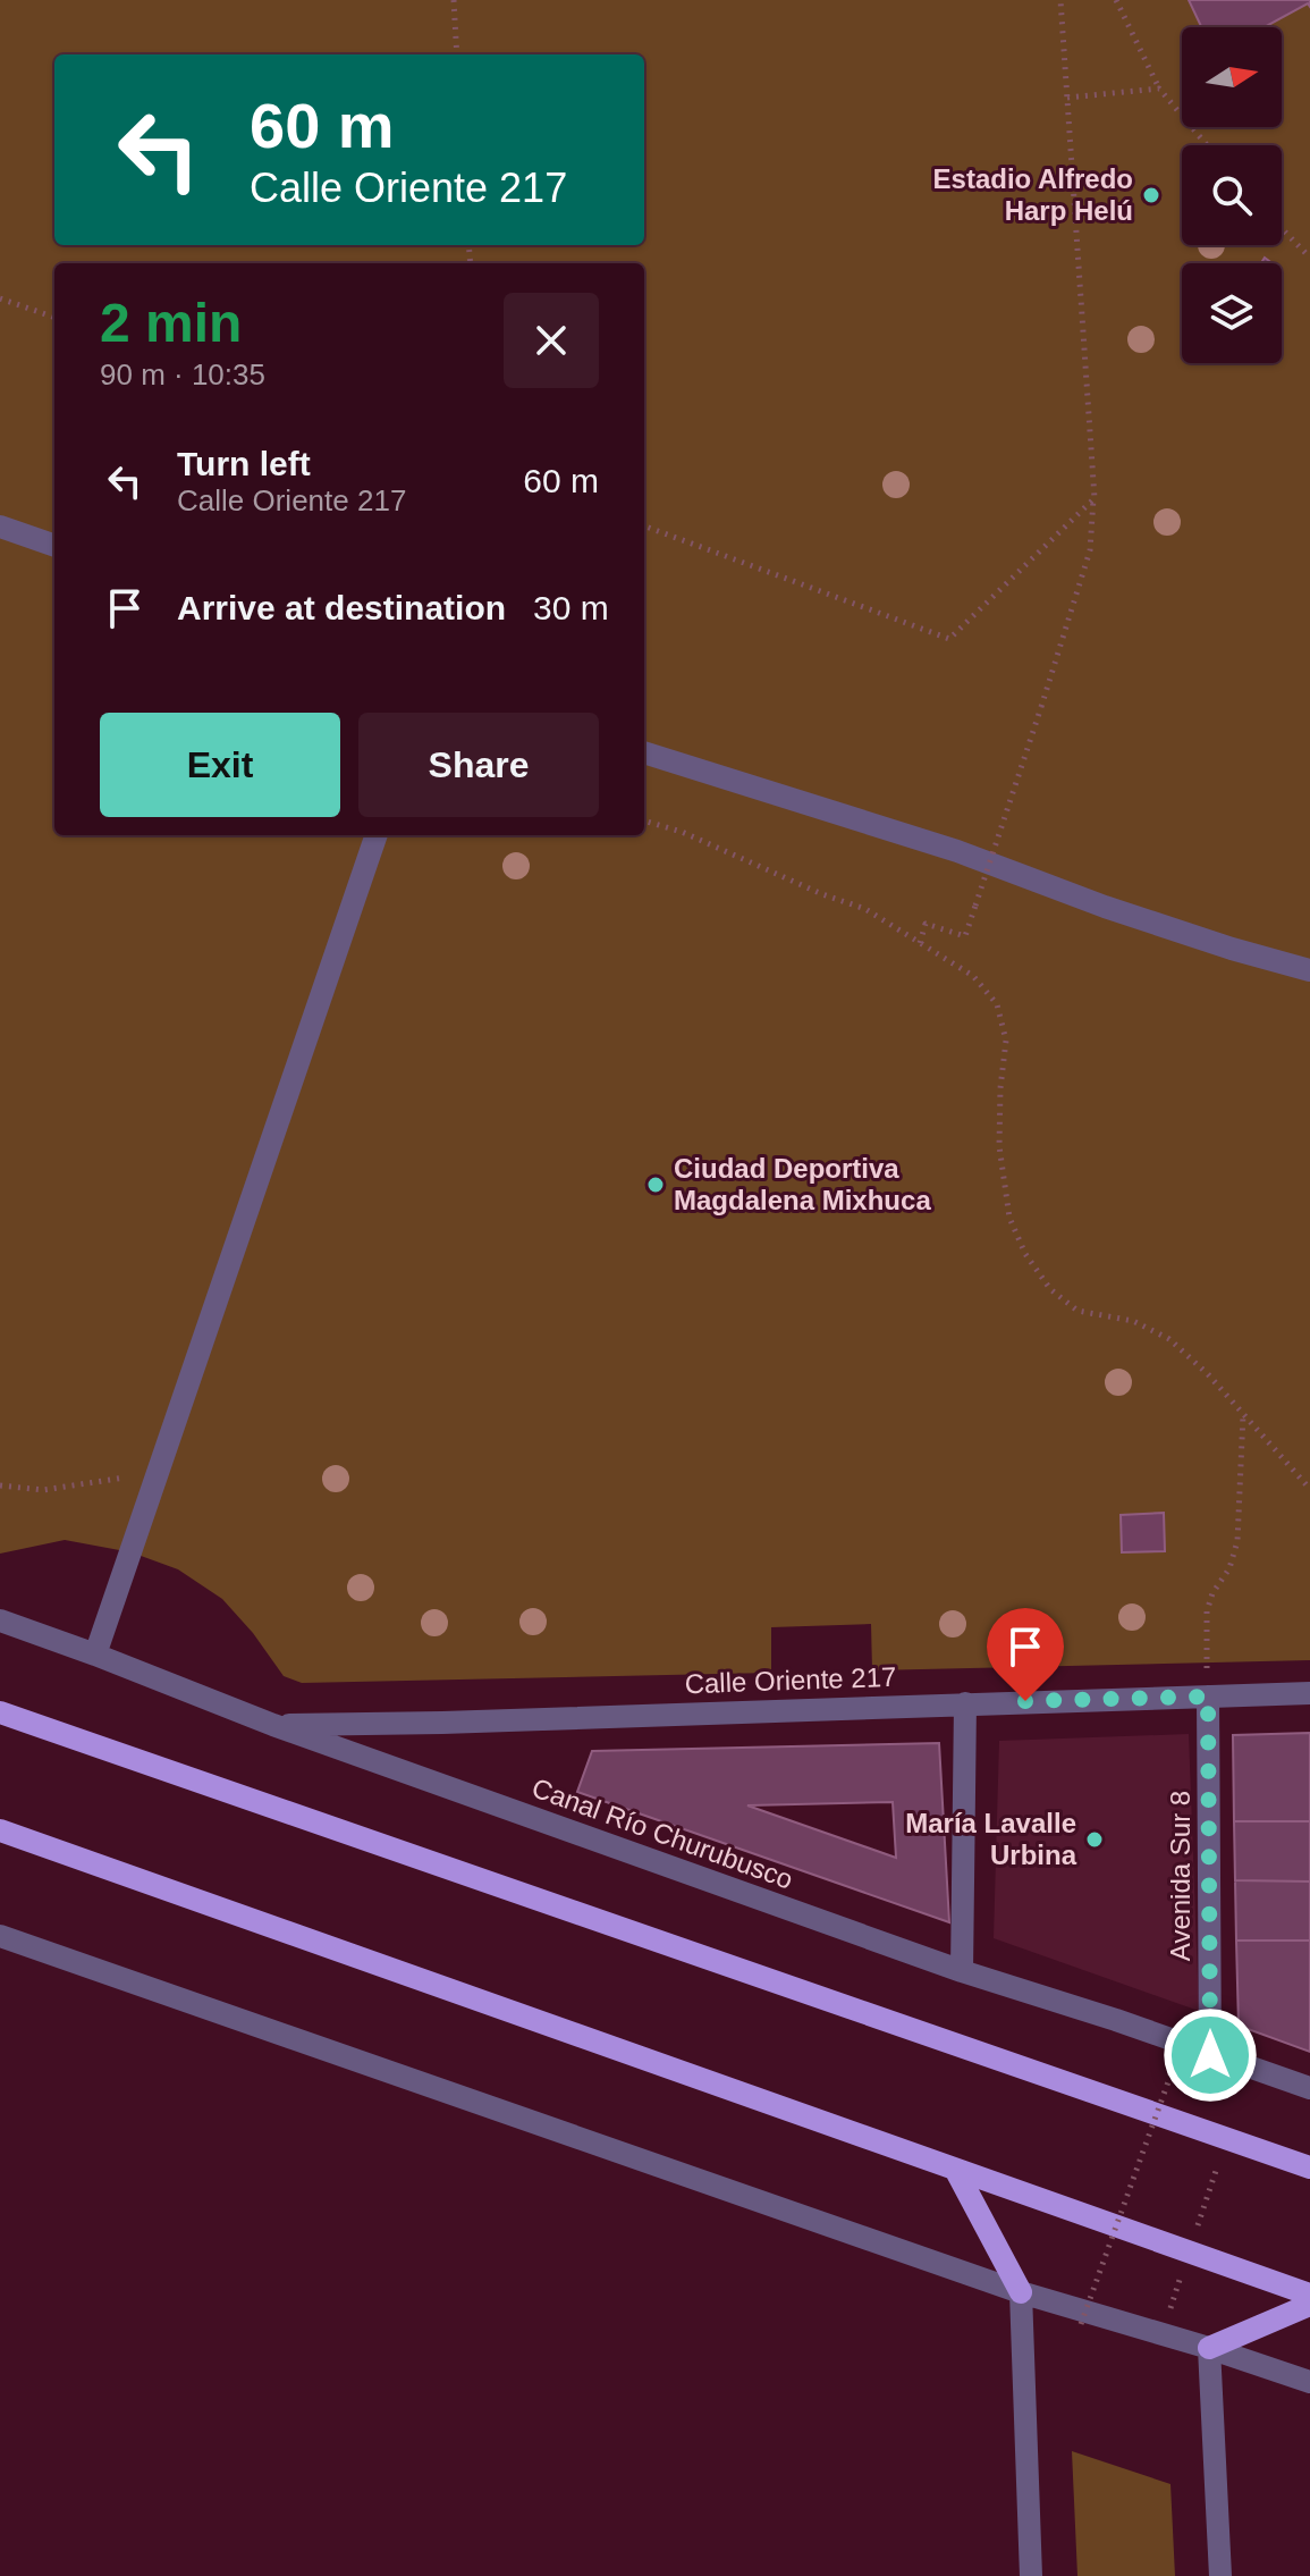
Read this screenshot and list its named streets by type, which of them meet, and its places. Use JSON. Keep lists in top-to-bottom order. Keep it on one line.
{"streets":{"street":["Calle Oriente 217","Canal Río Churubusco","Avenida Sur 8"]},"crossings":[["Calle Oriente 217","Canal Río Churubusco"],["Calle Oriente 217","Avenida Sur 8"],["Canal Río Churubusco","Avenida Sur 8"]],"places":["Estadio Alfredo Harp Helú","Ciudad Deportiva Magdalena Mixhuca","María Lavalle Urbina"],"north":"right","page":{"turn":["60 m","Calle Oriente 217"],"heading":["2 min","90 m · 10:35"],"list":[{"name":"Turn left","note":"Calle Oriente 217","value":"60 m"},{"name":"Arrive at destination","value":"30 m"}],"buttons":["Exit","Share"]}}
